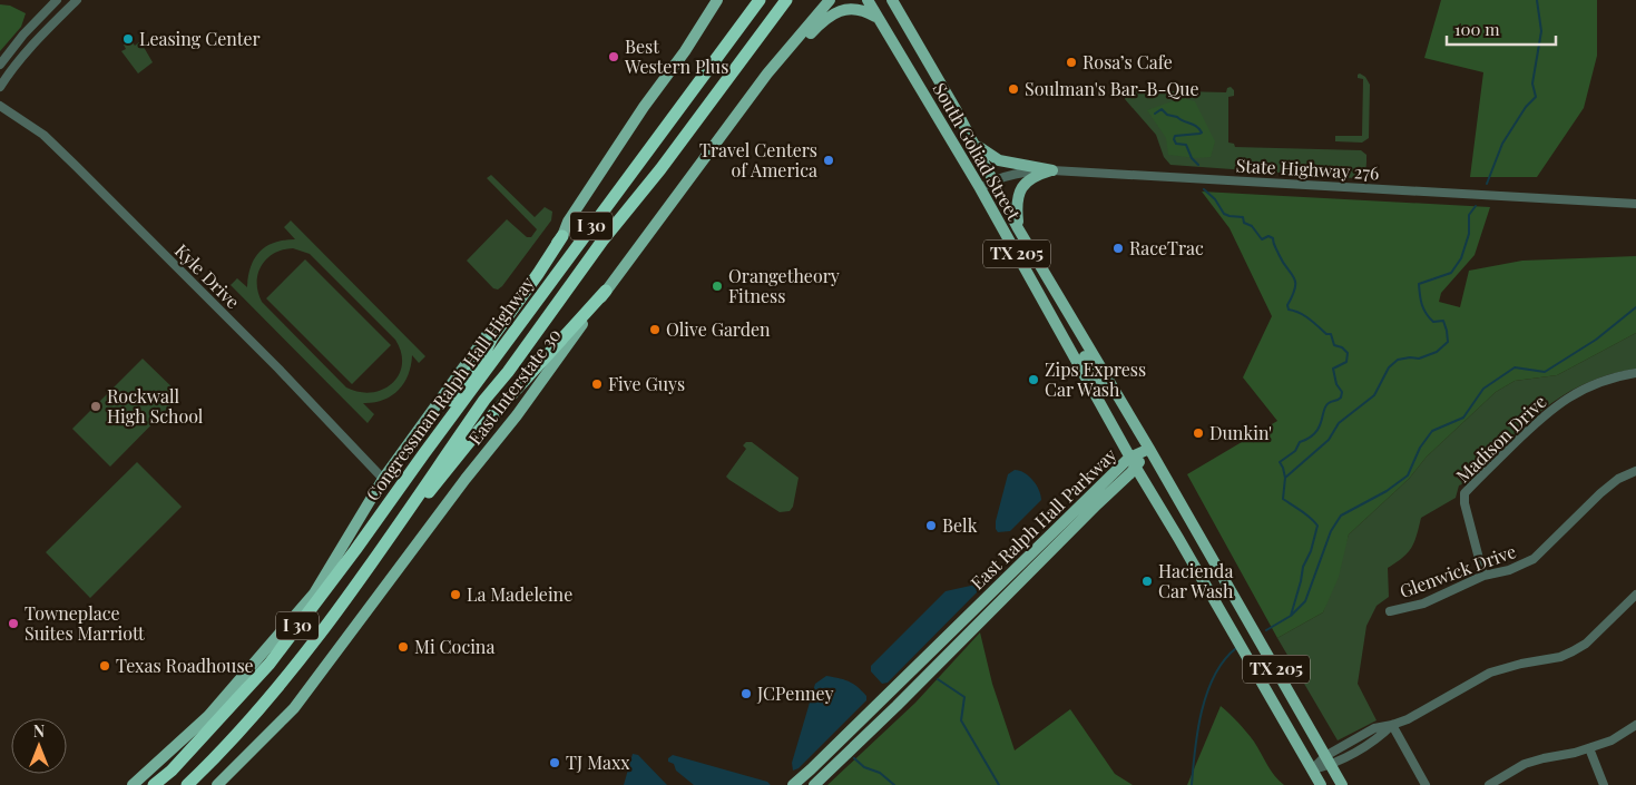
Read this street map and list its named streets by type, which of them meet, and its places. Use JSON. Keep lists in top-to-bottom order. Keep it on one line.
{"streets":{"highway":["I 30","Congressman Ralph Hall Highway"],"main road":["South Goliad Street","TX 205","East Interstate 30","East Ralph Hall Parkway"],"street":["State Highway 276","Kyle Drive","Madison Drive","Glenwick Drive"]},"crossings":[["South Goliad Street","State Highway 276"],["South Goliad Street","East Ralph Hall Parkway"],["Madison Drive","Glenwick Drive"]],"places":["Leasing Center","Best Western Plus","Rosa’s Cafe","Soulman's Bar-B-Que","Travel Centers of America","RaceTrac","Orangetheory Fitness","Olive Garden","Zips Express Car Wash","Five Guys","Rockwall High School","Dunkin'","Belk","Hacienda Car Wash","La Madeleine","Towneplace Suites Marriott","Mi Cocina","Texas Roadhouse","JCPenney","TJ Maxx"],"scale_bar":"100 m","north":"top"}
